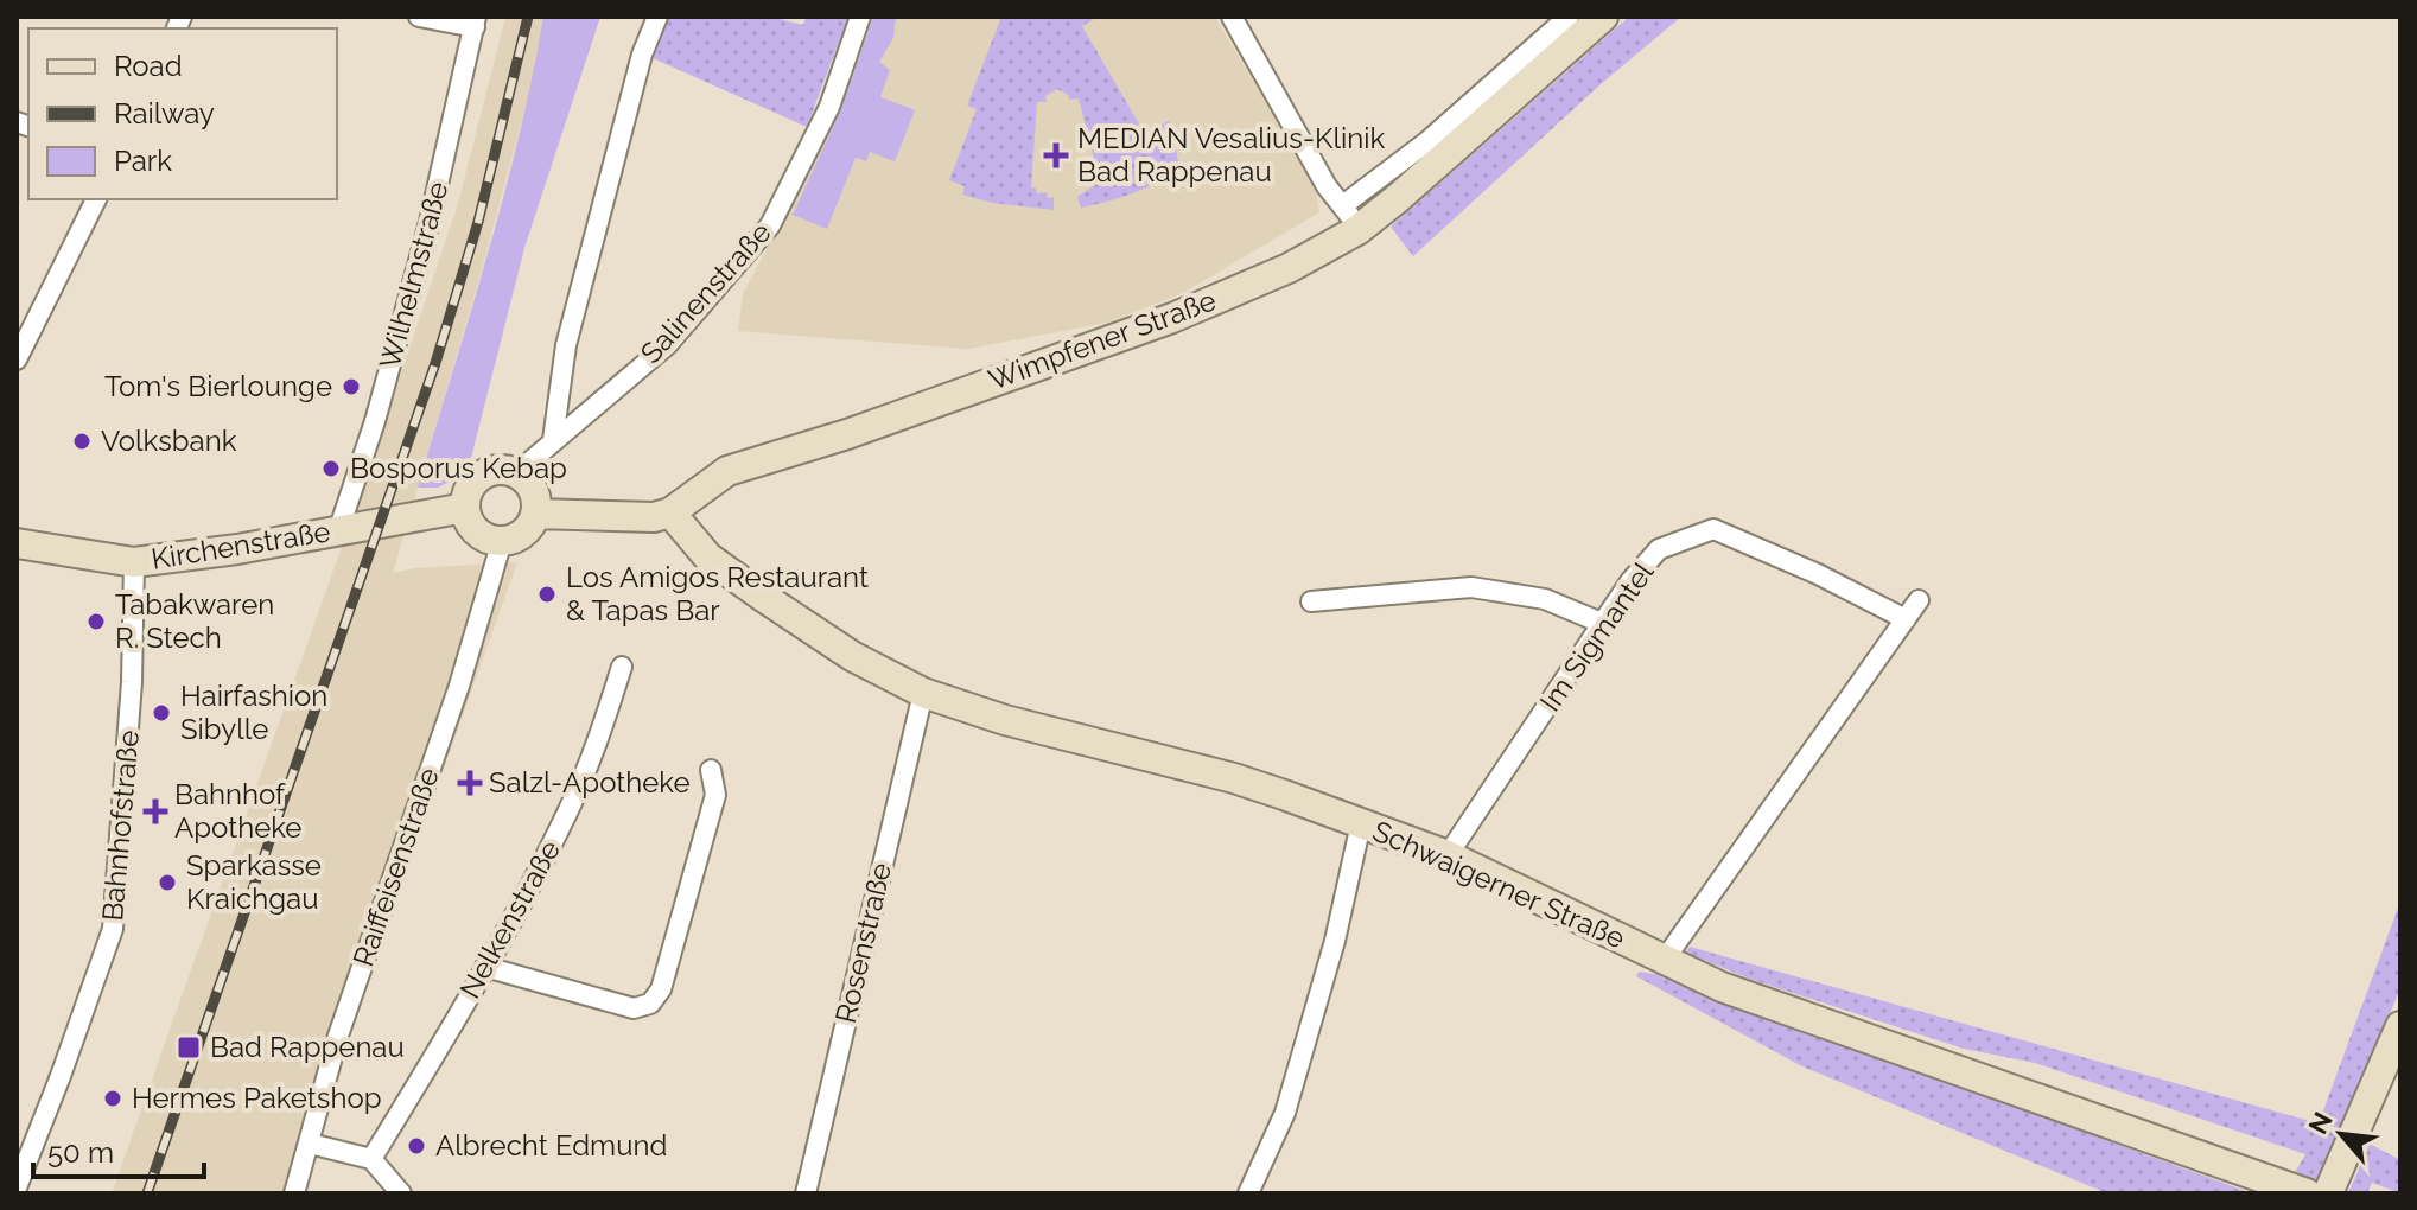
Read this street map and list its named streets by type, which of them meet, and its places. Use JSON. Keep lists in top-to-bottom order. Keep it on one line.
{"streets":{"street":["Wilhelmstraße","Salinenstraße","Wimpfener Straße","Kirchenstraße","Im Sigmantel","Bahnhofstraße","Raiffeisenstraße","Schwaigerner Straße","Nelkenstraße","Rosenstraße"]},"crossings":[["Wilhelmstraße","Kirchenstraße"],["Salinenstraße","Wimpfener Straße"],["Salinenstraße","Kirchenstraße"],["Salinenstraße","Raiffeisenstraße"],["Wimpfener Straße","Kirchenstraße"],["Wimpfener Straße","Raiffeisenstraße"],["Wimpfener Straße","Schwaigerner Straße"],["Kirchenstraße","Bahnhofstraße"],["Kirchenstraße","Raiffeisenstraße"],["Im Sigmantel","Schwaigerner Straße"],["Schwaigerner Straße","Rosenstraße"]],"places":{"health":["MEDIAN Vesalius-Klinik Bad Rappenau","Salzl-Apotheke","Bahnhof Apotheke"],"other":["Tom's Bierlounge","Volksbank","Bosporus Kebap","Los Amigos Restaurant & Tapas Bar","Tabakwaren R. Stech","Hairfashion Sibylle","Sparkasse Kraichgau","Hermes Paketshop","Albrecht Edmund"],"transit":["Bad Rappenau"]},"legend":["Road","Railway","Park"],"scale_bar":"50 m","north":"top left"}
